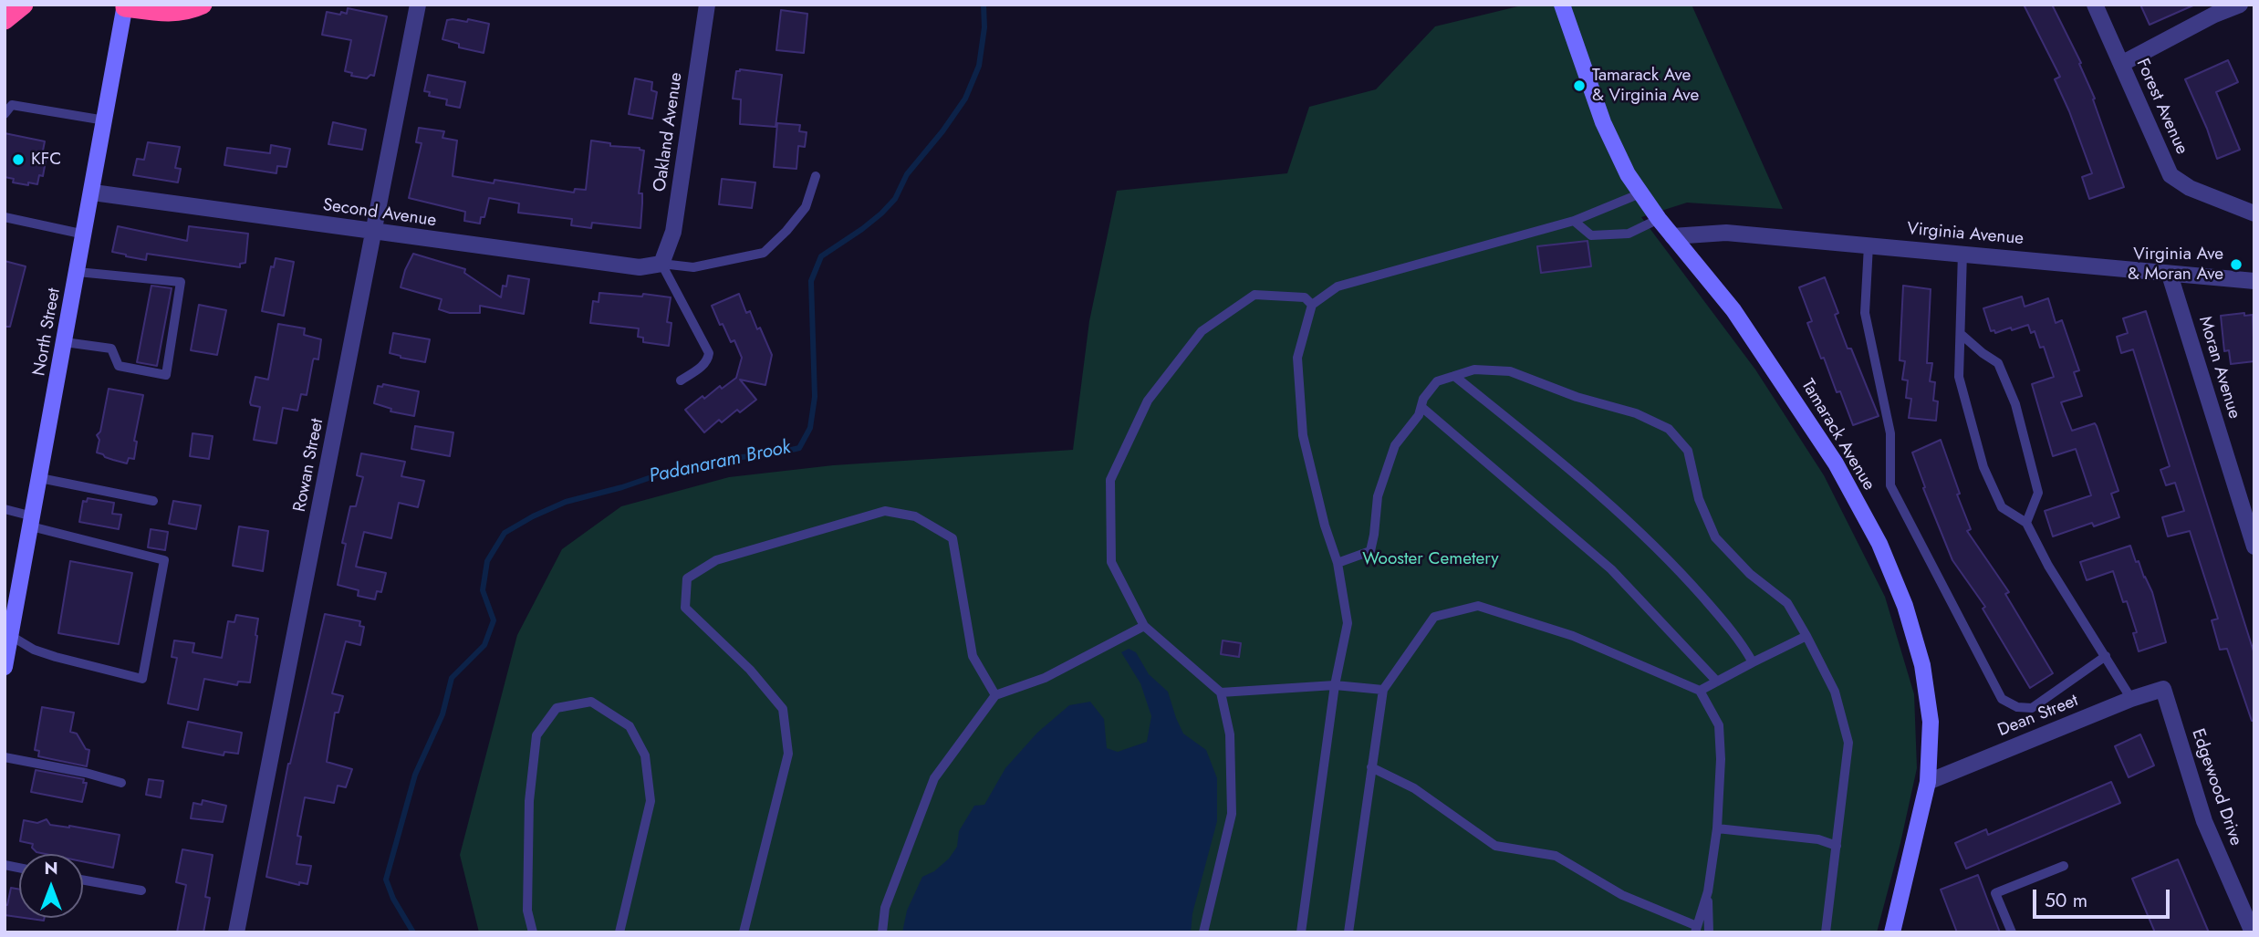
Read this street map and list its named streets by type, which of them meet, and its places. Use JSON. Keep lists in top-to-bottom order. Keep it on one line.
{"streets":{"street":["Forest Avenue","Oakland Avenue","Second Avenue","Virginia Avenue","North Street","Moran Avenue","Tamarack Avenue","Rowan Street","Dean Street","Edgewood Drive"]},"crossings":[["Oakland Avenue","Second Avenue"],["Second Avenue","North Street"],["Second Avenue","Rowan Street"],["Virginia Avenue","Moran Avenue"],["Virginia Avenue","Tamarack Avenue"],["Tamarack Avenue","Dean Street"],["Dean Street","Edgewood Drive"]],"water":["Padanaram Brook"],"parks":["Wooster Cemetery"],"places":["Tamarack Ave & Virginia Ave","KFC","Virginia Ave & Moran Ave"],"scale_bar":"50 m","north":"top"}
